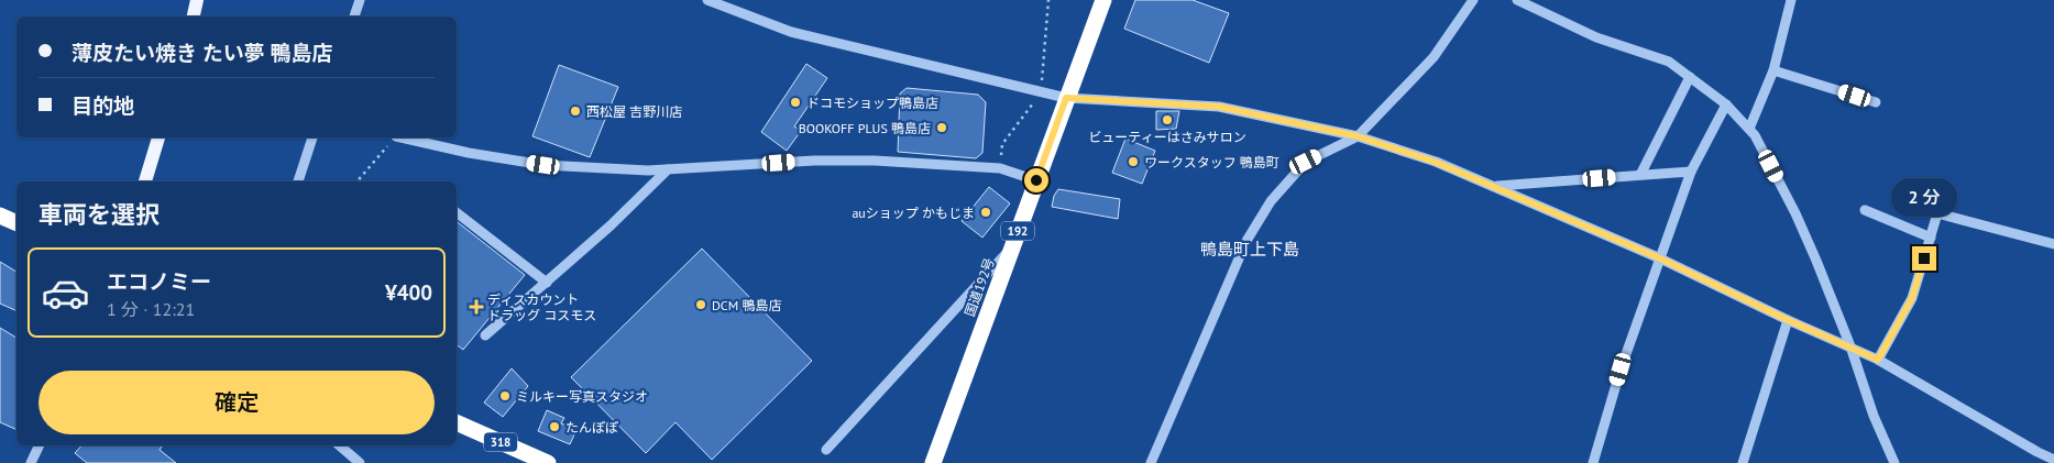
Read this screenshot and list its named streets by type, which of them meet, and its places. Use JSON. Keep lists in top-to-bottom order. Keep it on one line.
{"streets":{"highway":["192","国道192号","318"]},"districts":["鴨島町上下島"],"places":{"other":["ドコモショップ鴨島店","西松屋 吉野川店","ビューティーはさみサロン","BOOKOFF PLUS 鴨島店","ワークスタッフ 鴨島町","auショップ かもじま","DCM 鴨島店","ミルキー写真スタジオ","たんぽぽ"],"health":["ディスカウント ドラッグ コスモス"]},"page":{"banner":["薄皮たい焼き たい夢 鴨島店","目的地"],"bubble":"2 分","heading":"車両を選択","list":[{"name":"エコノミー","note":"1 分 · 12:21","value":"¥400"}],"buttons":"確定"}}
